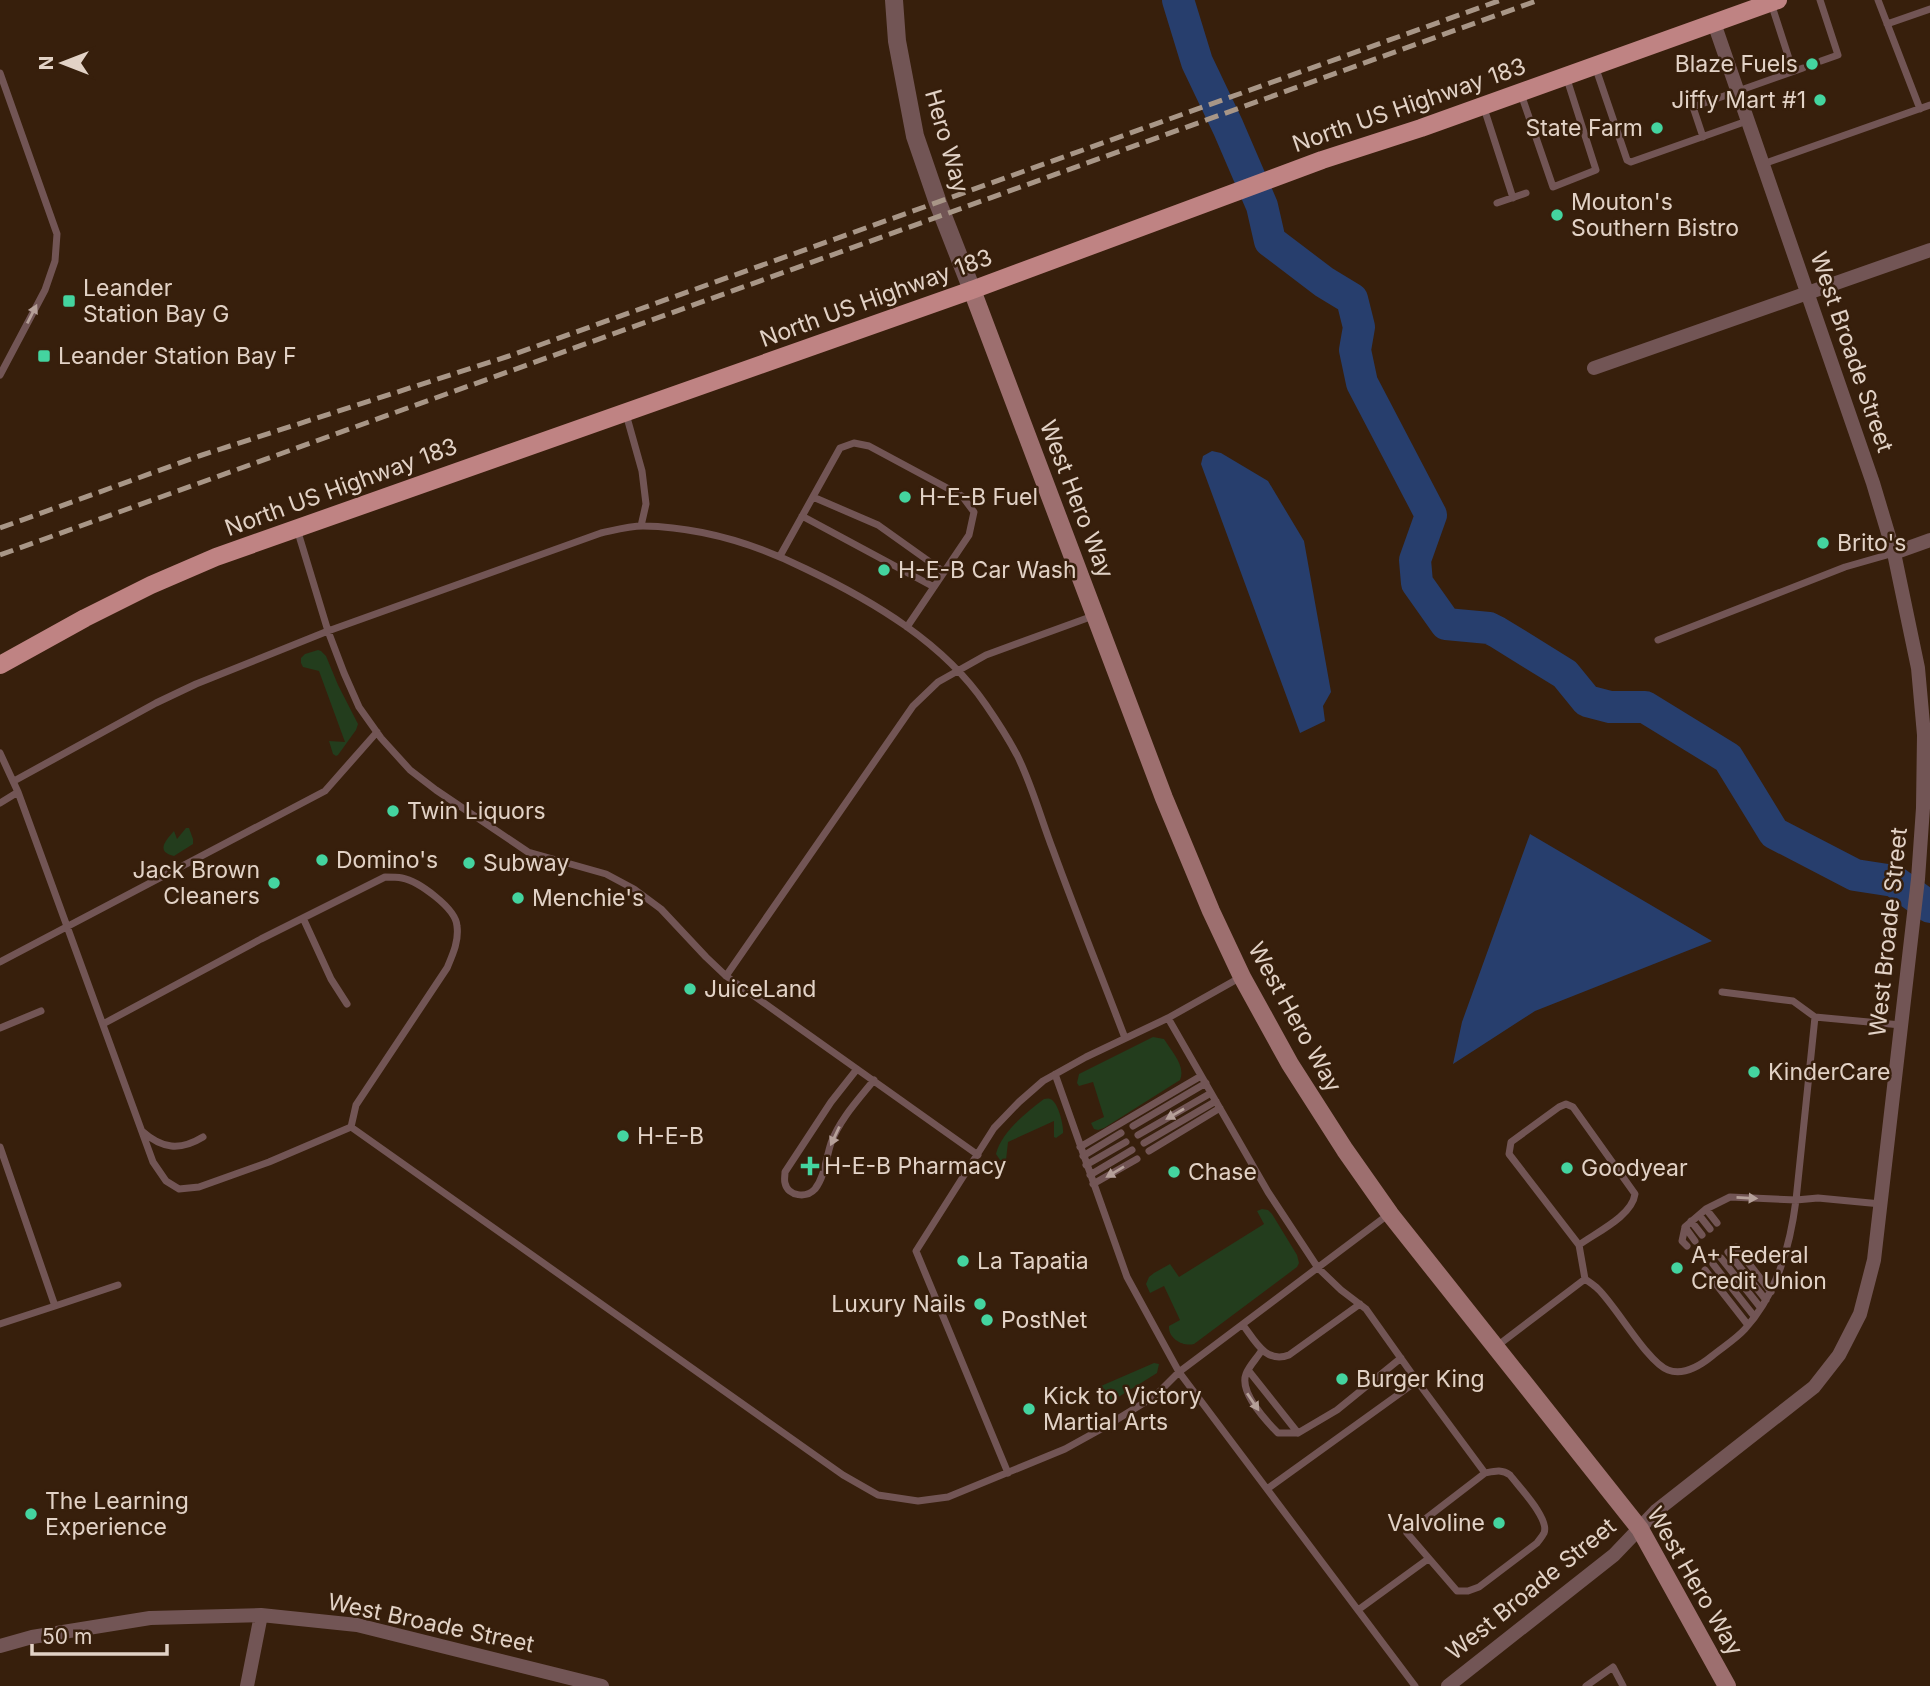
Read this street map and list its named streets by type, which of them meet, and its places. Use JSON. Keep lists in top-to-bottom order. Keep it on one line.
{"streets":{"main road":["North US Highway 183","West Hero Way"],"street":["Hero Way","West Broade Street"]},"crossings":[["North US Highway 183","Hero Way"],["North US Highway 183","West Broade Street"],["North US Highway 183","West Hero Way"],["Hero Way","West Hero Way"],["West Broade Street","West Hero Way"]],"places":{"other":["Blaze Fuels","Jiffy Mart #1","State Farm","Mouton's Southern Bistro","H-E-B Fuel","Brito's","H-E-B Car Wash","Twin Liquors","Domino's","Subway","Jack Brown Cleaners","Menchie's","JuiceLand","KinderCare","H-E-B","Goodyear","Chase","La Tapatia","A+ Federal Credit Union","Luxury Nails","PostNet","Burger King","Kick to Victory Martial Arts","The Learning Experience","Valvoline"],"transit":["Leander Station Bay G","Leander Station Bay F"],"health":["H-E-B Pharmacy"]},"scale_bar":"50 m","north":"left"}
